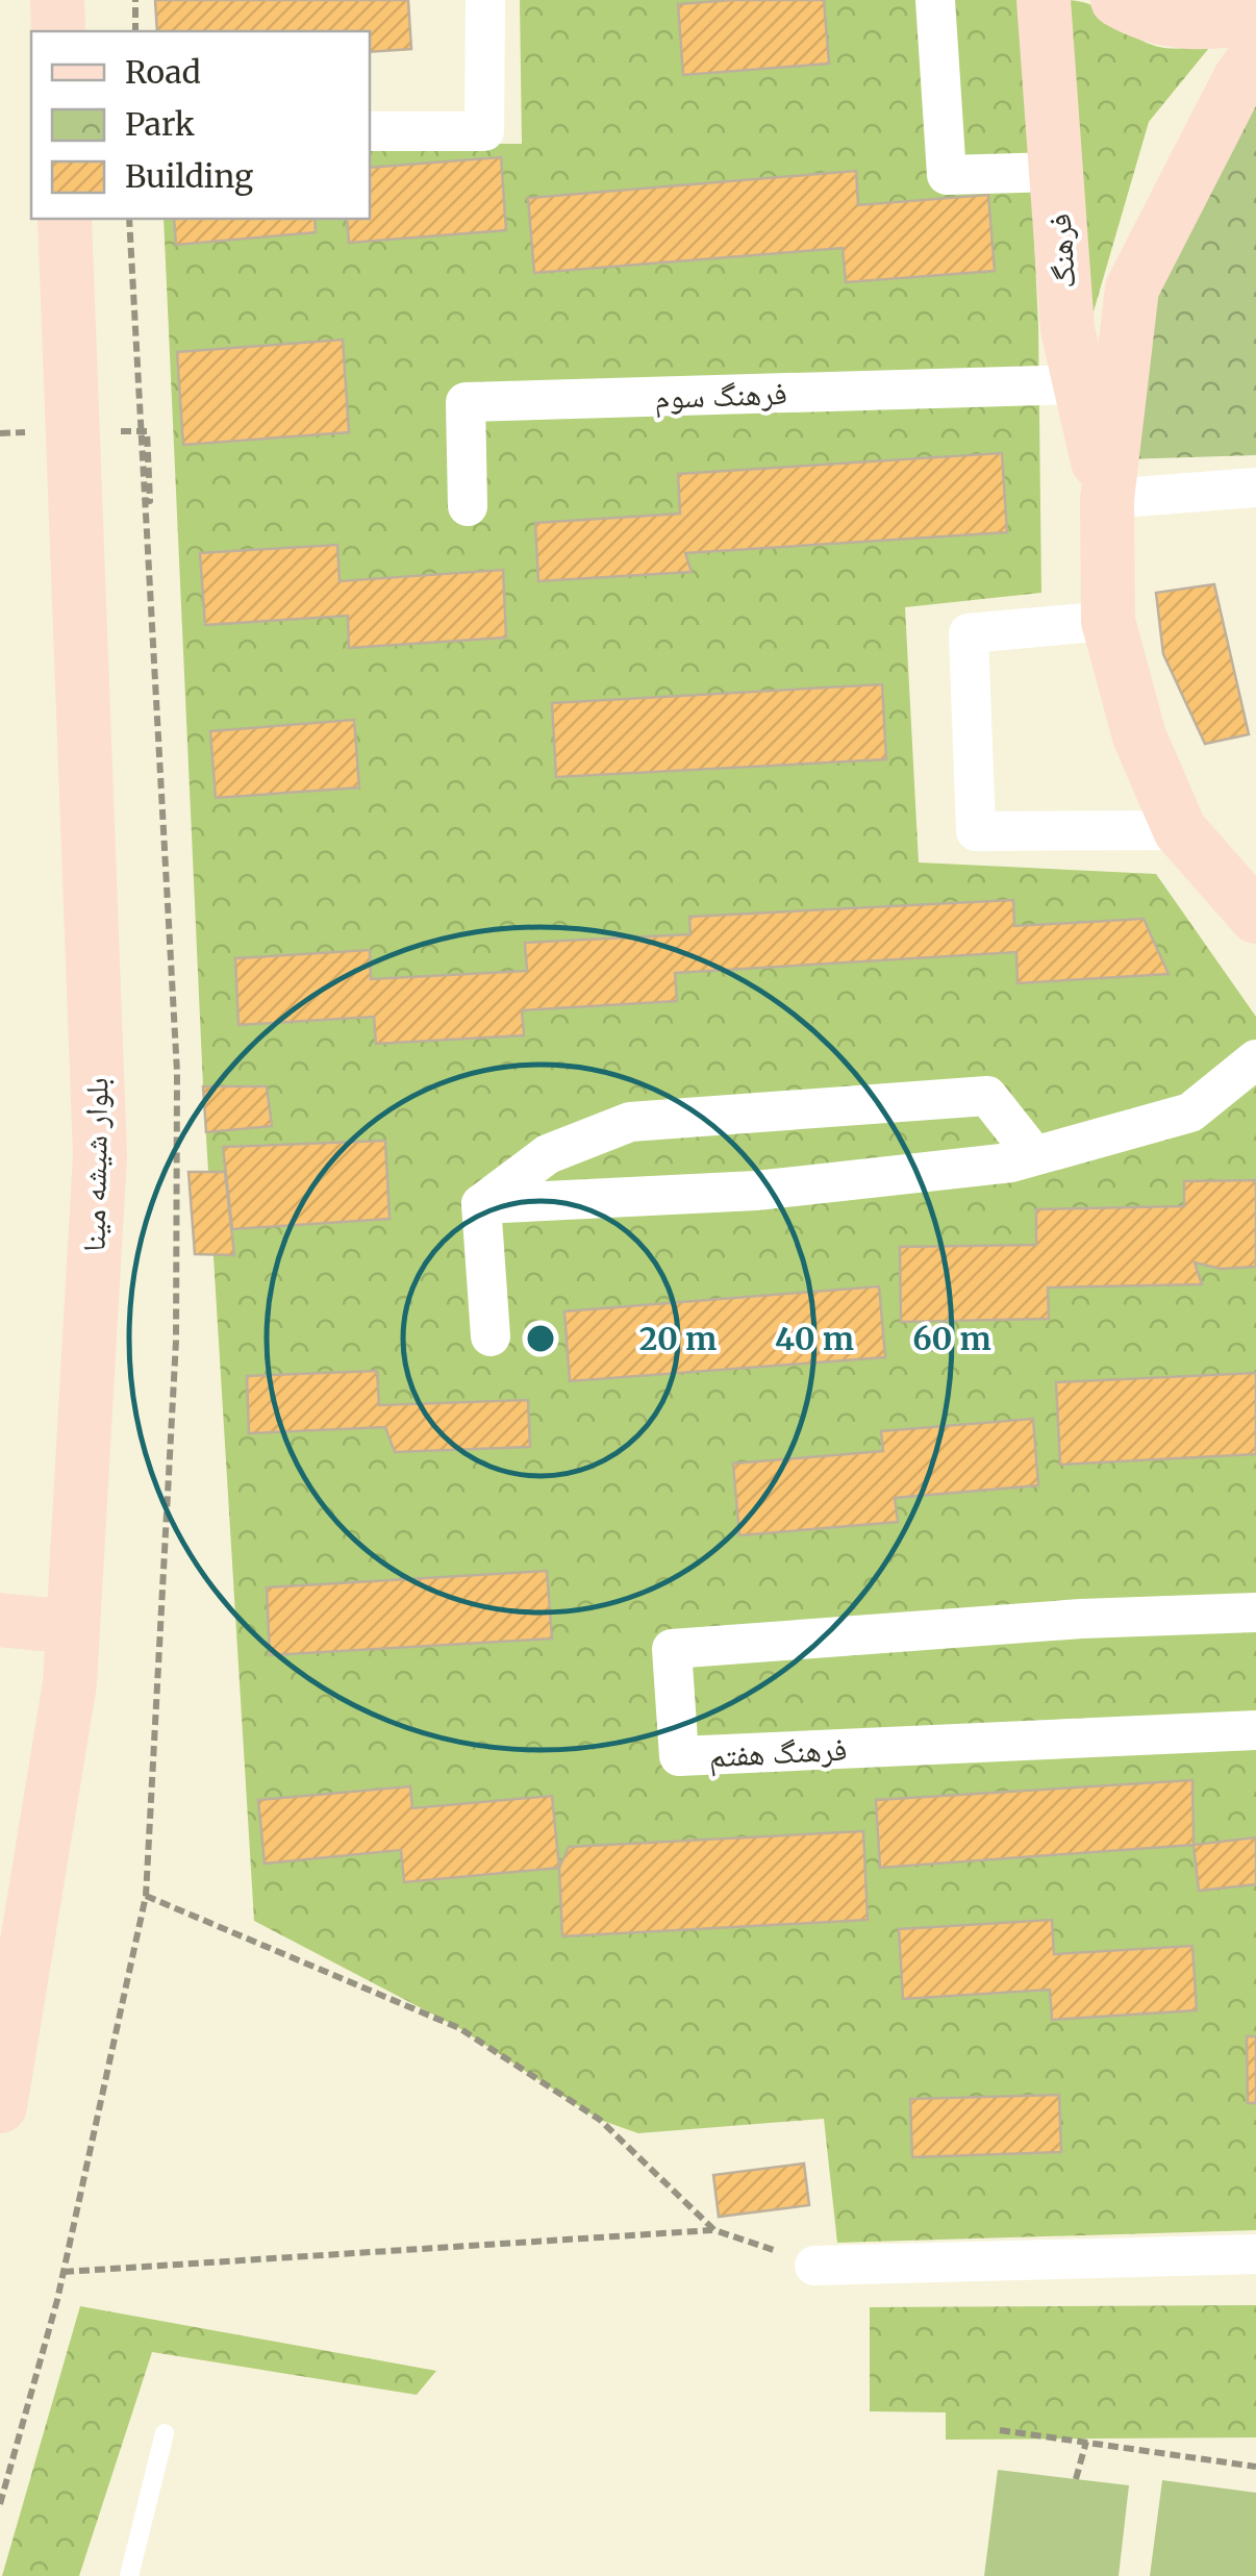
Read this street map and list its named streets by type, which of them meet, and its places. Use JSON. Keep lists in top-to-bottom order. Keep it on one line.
{"streets":{"main road":["فرهنگ","بلوار شیشه مینا"],"street":["فرهنگ سوم","فرهنگ هفتم"]},"crossings":[["فرهنگ","فرهنگ سوم"]],"legend":["Road","Park","Building"],"rings":["20 m","40 m","60 m"]}
